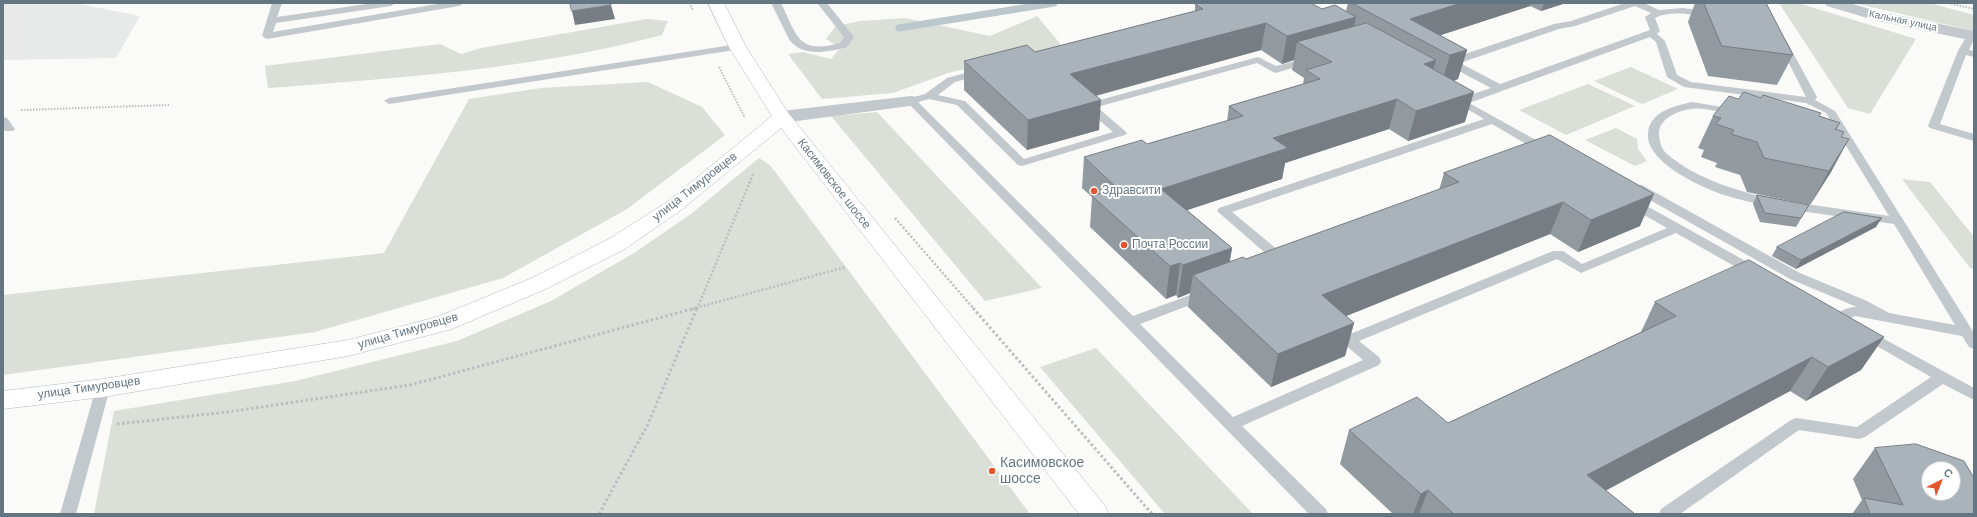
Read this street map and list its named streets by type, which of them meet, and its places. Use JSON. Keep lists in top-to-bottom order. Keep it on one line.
{"streets":{"main road":["Касимовское шоссе","улица Тимуровцев"],"street":["Кальная улица"]},"crossings":[["Касимовское шоссе","улица Тимуровцев"]],"places":["Здравсити","Почта России","Касимовское шоссе"],"north":"top right"}
